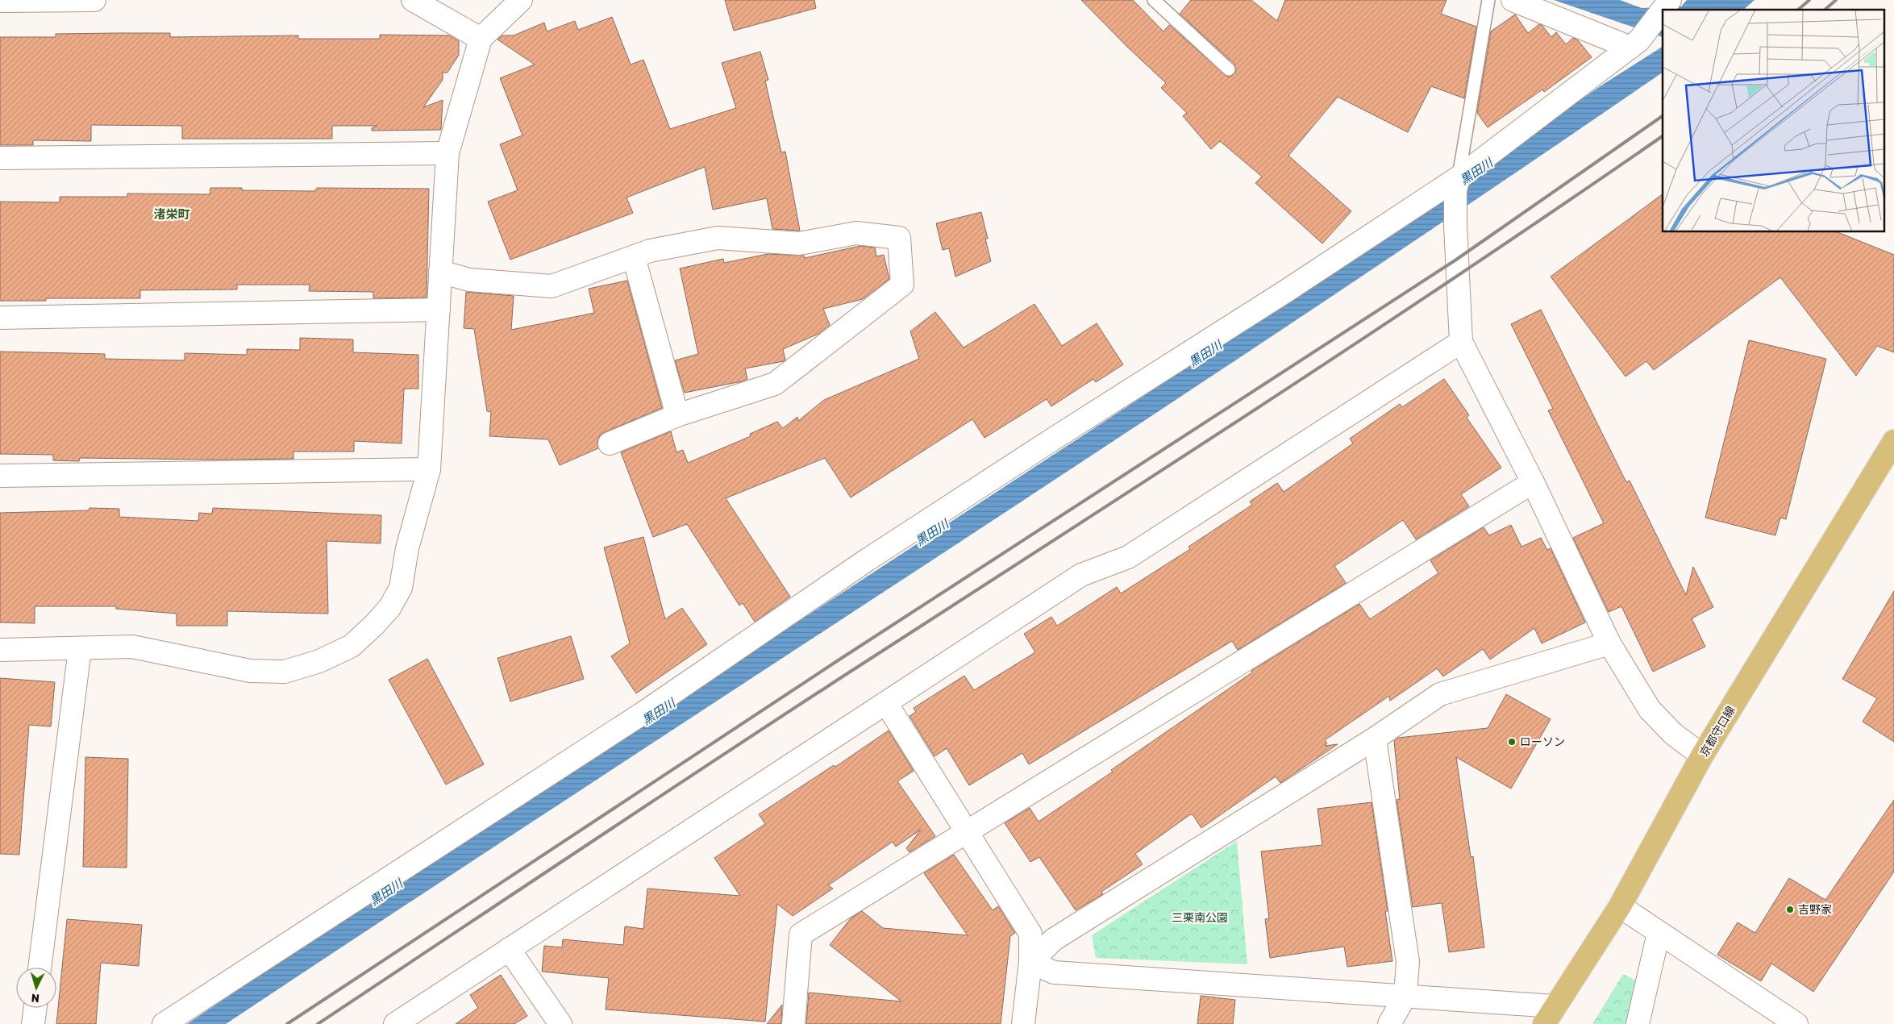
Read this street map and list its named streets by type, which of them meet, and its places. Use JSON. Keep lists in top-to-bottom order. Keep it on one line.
{"streets":{"main road":["京都守口線"]},"districts":["渚栄町"],"water":["黒田川"],"parks":["三栗南公園"],"places":["ローソン","吉野家"],"north":"bottom"}
